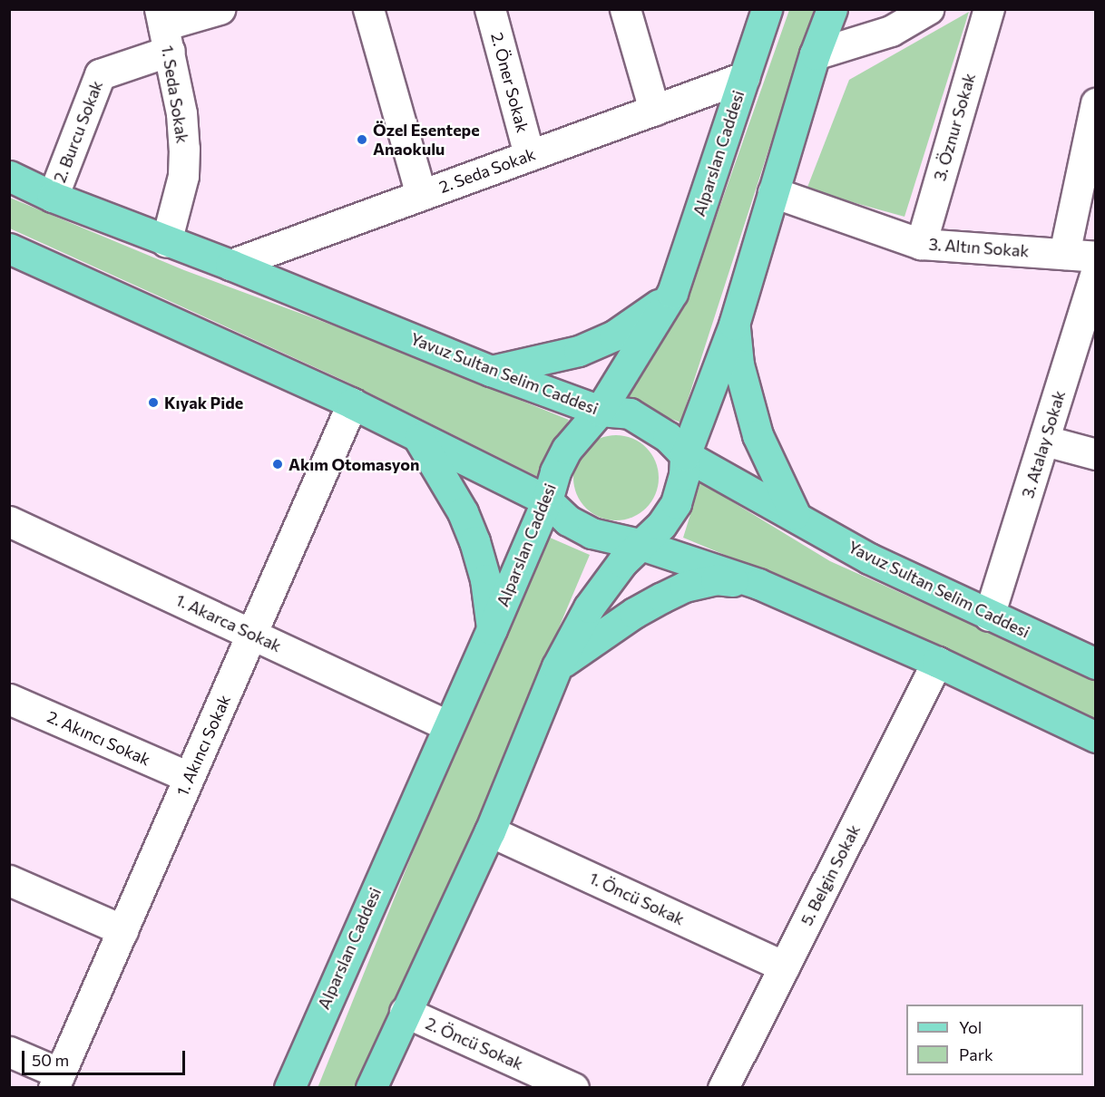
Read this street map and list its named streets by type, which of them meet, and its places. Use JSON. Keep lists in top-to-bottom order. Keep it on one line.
{"streets":{"main road":["Alparslan Caddesi","Yavuz Sultan Selim Caddesi"],"street":["2. Öner Sokak","1. Seda Sokak","3. Öznur Sokak","2. Burcu Sokak","2. Seda Sokak","3. Altın Sokak","3. Atalay Sokak","1. Akarca Sokak","2. Akıncı Sokak","1. Akıncı Sokak","5. Belgin Sokak","1. Öncü Sokak","2. Öncü Sokak"]},"crossings":[["2. Öner Sokak","2. Seda Sokak"],["1. Seda Sokak","2. Burcu Sokak"],["1. Seda Sokak","Yavuz Sultan Selim Caddesi"],["3. Öznur Sokak","3. Altın Sokak"],["2. Burcu Sokak","Yavuz Sultan Selim Caddesi"],["Alparslan Caddesi","2. Seda Sokak"],["Alparslan Caddesi","Yavuz Sultan Selim Caddesi"],["Alparslan Caddesi","1. Akarca Sokak"],["2. Seda Sokak","Yavuz Sultan Selim Caddesi"],["Yavuz Sultan Selim Caddesi","3. Atalay Sokak"],["1. Akarca Sokak","1. Akıncı Sokak"],["2. Akıncı Sokak","1. Akıncı Sokak"],["5. Belgin Sokak","1. Öncü Sokak"]],"places":["Özel Esentepe Anaokulu","Kıyak Pide","Akım Otomasyon"],"legend":["Yol","Park"],"scale_bar":"50 m"}
